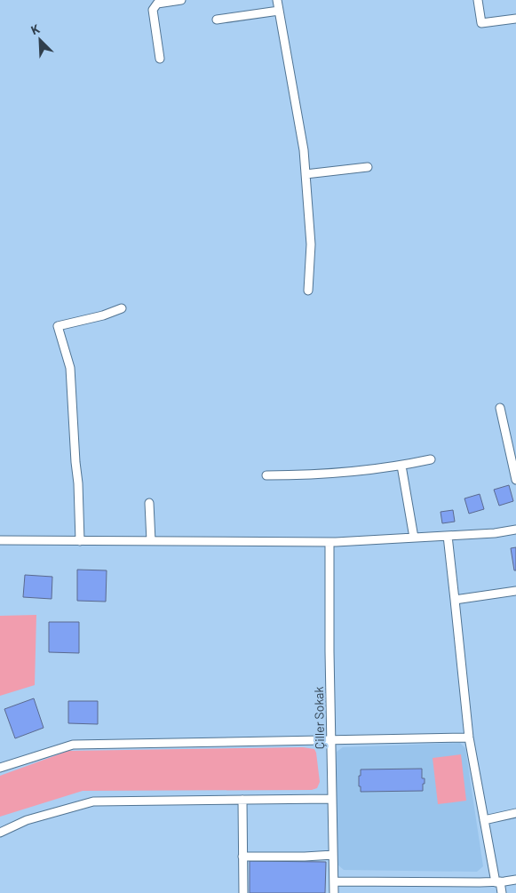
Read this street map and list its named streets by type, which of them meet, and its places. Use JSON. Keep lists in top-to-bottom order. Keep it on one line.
{"streets":{"street":["Çiller Sokak"]},"north":"top left"}
